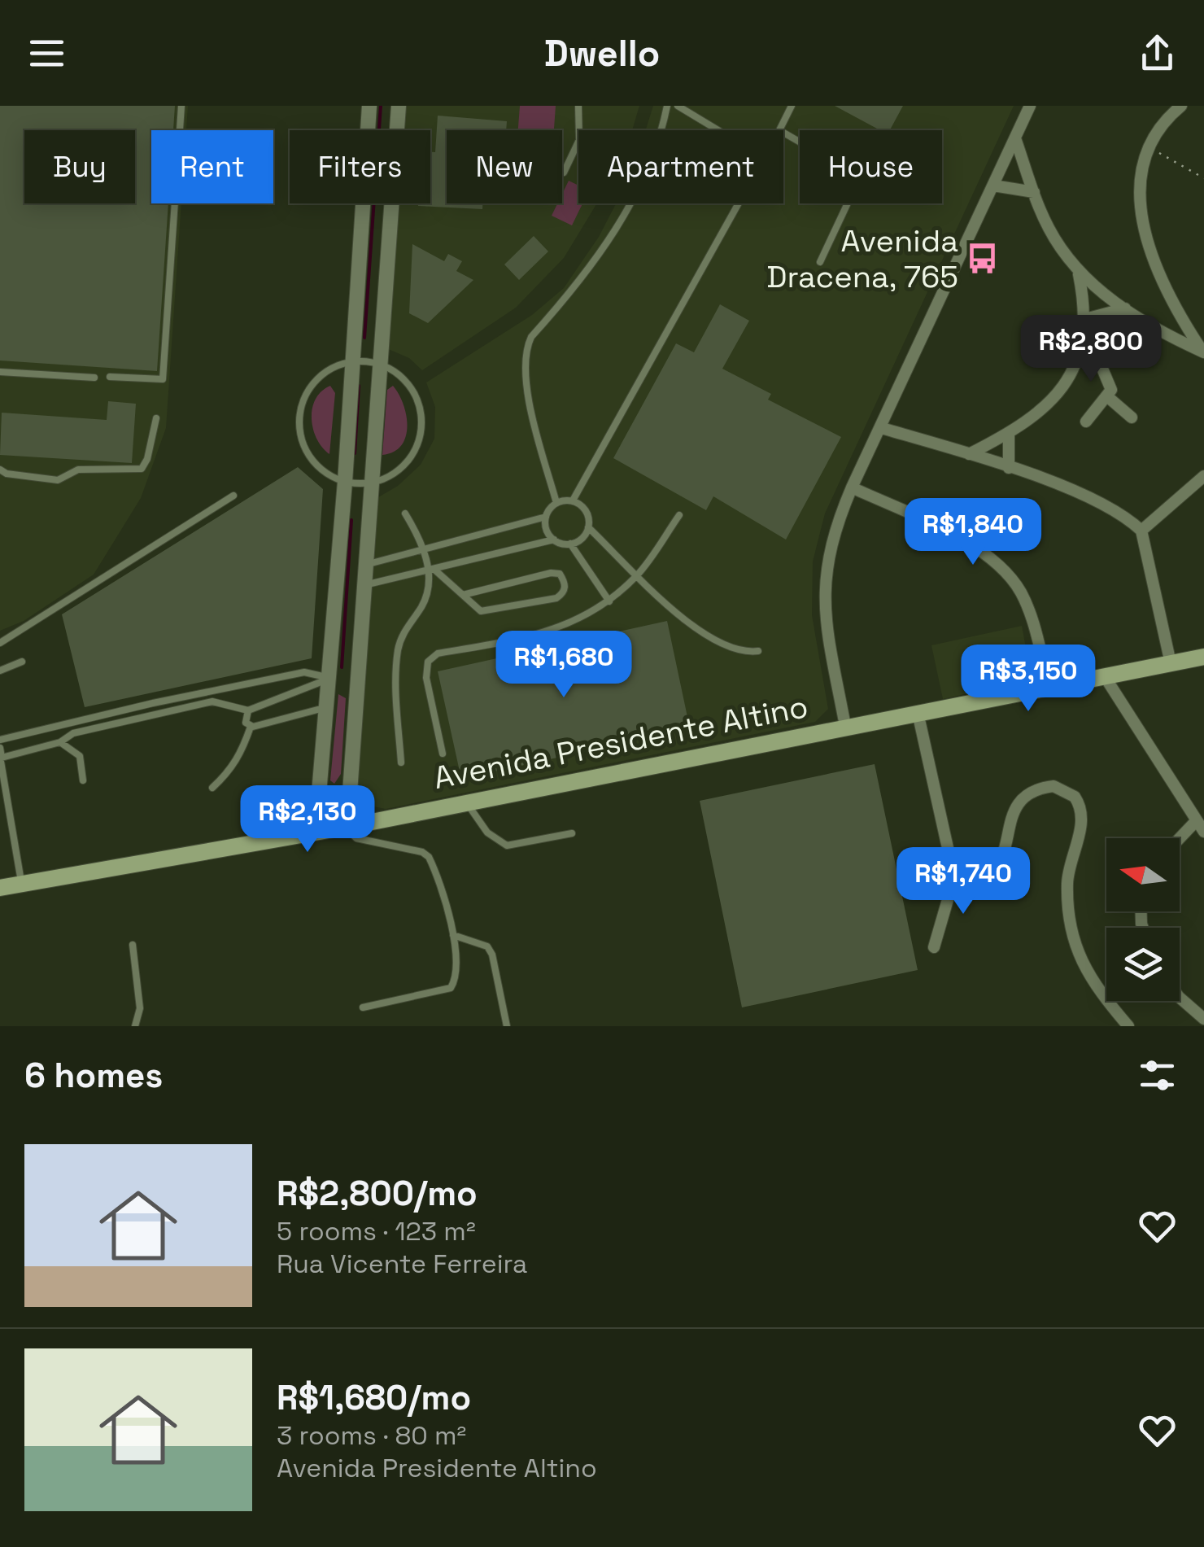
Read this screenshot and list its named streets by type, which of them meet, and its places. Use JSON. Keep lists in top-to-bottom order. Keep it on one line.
{"streets":{"main road":["Avenida Presidente Altino"]},"places":{"bus stop":["Avenida Dracena, 765"]},"north":"left","page":{"header":"Dwello","chip":["Buy","Rent","Filters","New","Apartment","House"],"price":["R$2,800","R$1,840","R$1,680","R$3,150","R$2,130","R$1,740"],"heading":"6 homes","list":[{"name":"R$2,800/mo","note":"5 rooms · 123 m² · Rua Vicente Ferreira"},{"name":"R$1,680/mo","note":"3 rooms · 80 m² · Avenida Presidente Altino"}]}}
